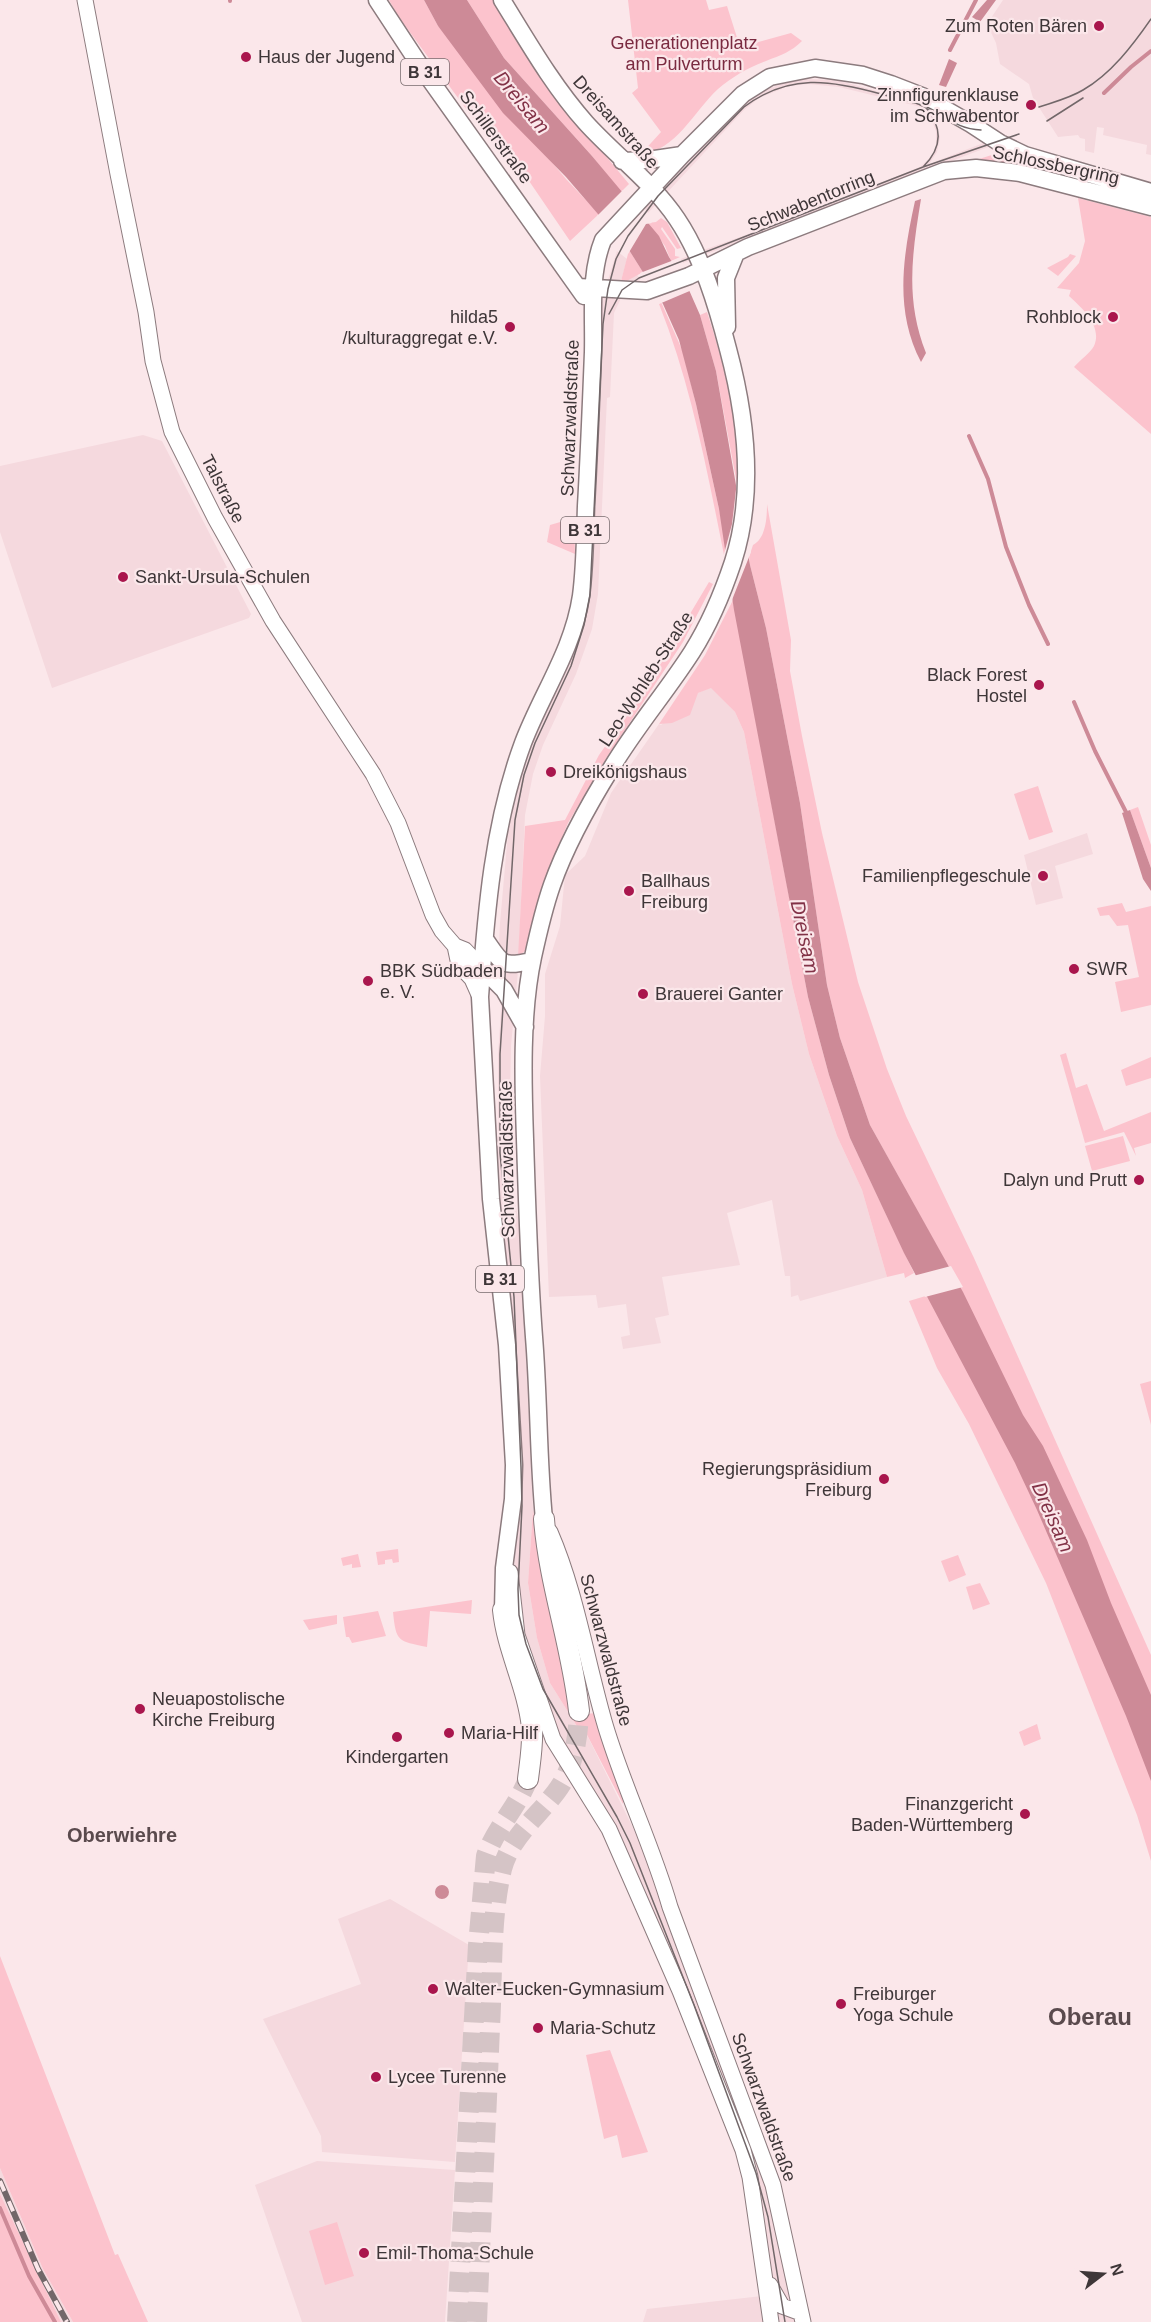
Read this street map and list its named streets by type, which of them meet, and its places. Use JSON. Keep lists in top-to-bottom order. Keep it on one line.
{"streets":{"highway":["B 31"],"main road":["Dreisamstraße","Schillerstraße","Schlossbergring","Schwabentorring","Schwarzwaldstraße","Talstraße","Leo-Wohleb-Straße"]},"crossings":[["B 31","Schwarzwaldstraße"],["Dreisamstraße","Schlossbergring"],["Dreisamstraße","Schwabentorring"],["Dreisamstraße","Leo-Wohleb-Straße"],["Schillerstraße","Schwabentorring"],["Schillerstraße","Schwarzwaldstraße"],["Schlossbergring","Schwabentorring"],["Schlossbergring","Schwarzwaldstraße"],["Schwabentorring","Schwarzwaldstraße"],["Schwabentorring","Leo-Wohleb-Straße"],["Schwarzwaldstraße","Talstraße"],["Schwarzwaldstraße","Leo-Wohleb-Straße"]],"districts":["Oberwiehre","Oberau"],"water":["Dreisam"],"parks":["Generationenplatz am Pulverturm"],"places":["Zum Roten Bären","Haus der Jugend","Zinnfigurenklause im Schwabentor","Rohblock","hilda5 /kulturaggregat e.V.","Sankt-Ursula-Schulen","Black Forest Hostel","Dreikönigshaus","Familienpflegeschule","Ballhaus Freiburg","SWR","BBK Südbaden e. V.","Brauerei Ganter","Dalyn und Prutt","Regierungspräsidium Freiburg","Neuapostolische Kirche Freiburg","Maria-Hilf","Kindergarten","Finanzgericht Baden-Württemberg","Walter-Eucken-Gymnasium","Freiburger Yoga Schule","Maria-Schutz","Lycee Turenne","Emil-Thoma-Schule"],"north":"right"}
